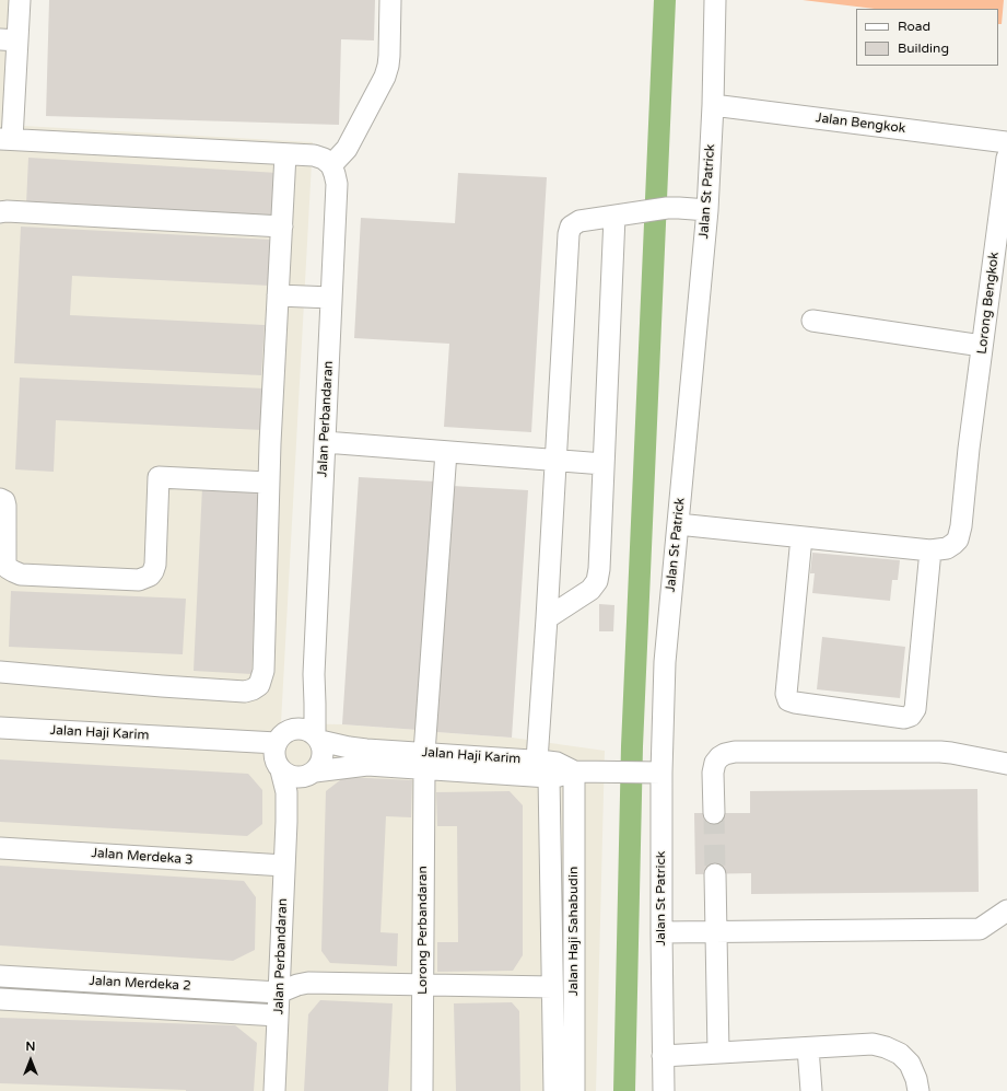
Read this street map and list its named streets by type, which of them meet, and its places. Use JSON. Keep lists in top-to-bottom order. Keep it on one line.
{"streets":{"street":["Jalan Bengkok","Jalan St Patrick","Lorong Bengkok","Jalan Perbandaran","Jalan Haji Karim","Jalan Merdeka 3","Lorong Perbandaran","Jalan Haji Sahabudin","Jalan Merdeka 2"]},"crossings":[["Jalan Bengkok","Jalan St Patrick"],["Jalan St Patrick","Lorong Bengkok"],["Jalan St Patrick","Jalan Haji Karim"],["Jalan Perbandaran","Jalan Haji Karim"],["Jalan Perbandaran","Jalan Merdeka 3"],["Jalan Perbandaran","Jalan Merdeka 2"],["Jalan Haji Karim","Lorong Perbandaran"],["Jalan Haji Karim","Jalan Haji Sahabudin"]],"legend":["Road","Building"],"north":"top"}
